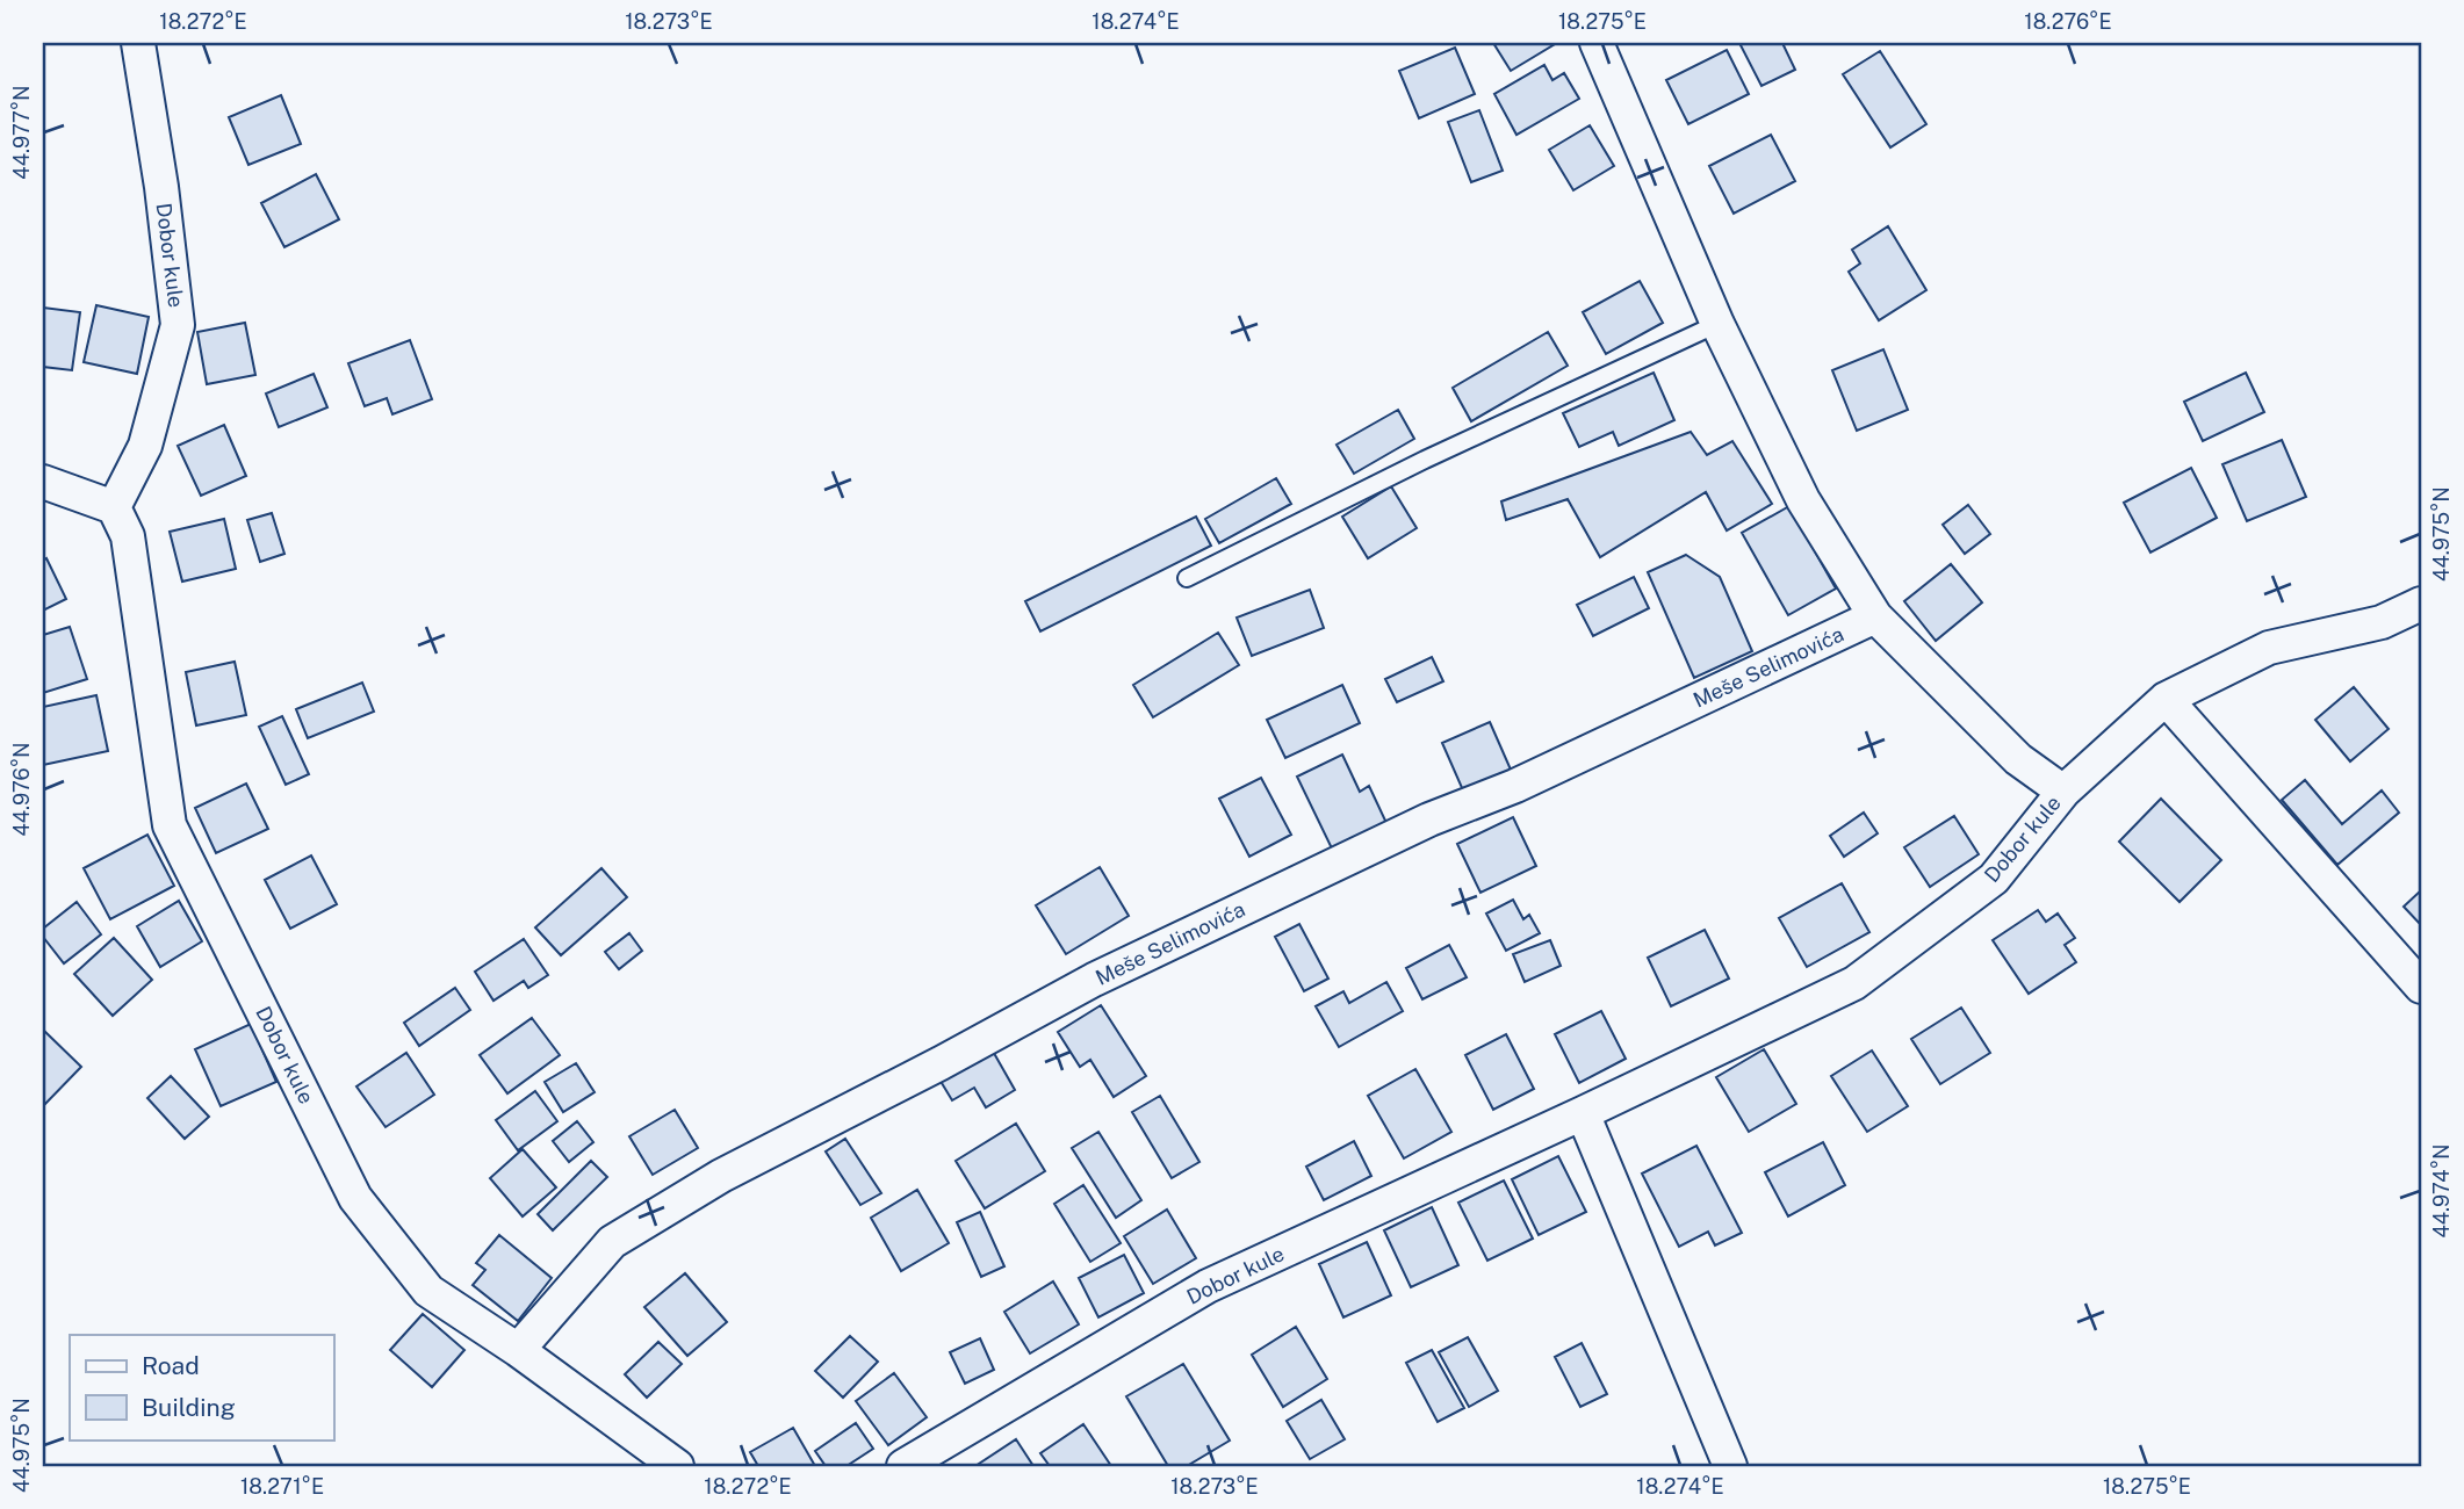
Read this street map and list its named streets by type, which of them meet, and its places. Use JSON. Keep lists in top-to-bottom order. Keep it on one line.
{"streets":{"street":["Dobor kule","Meše Selimovića"]},"crossings":[["Dobor kule","Meše Selimovića"]],"legend":["Road","Building"],"coordinates":["18.272°E","18.273°E","18.274°E","18.275°E","18.276°E","44.977°N","44.975°N","44.976°N","44.974°N","18.271°E"]}
